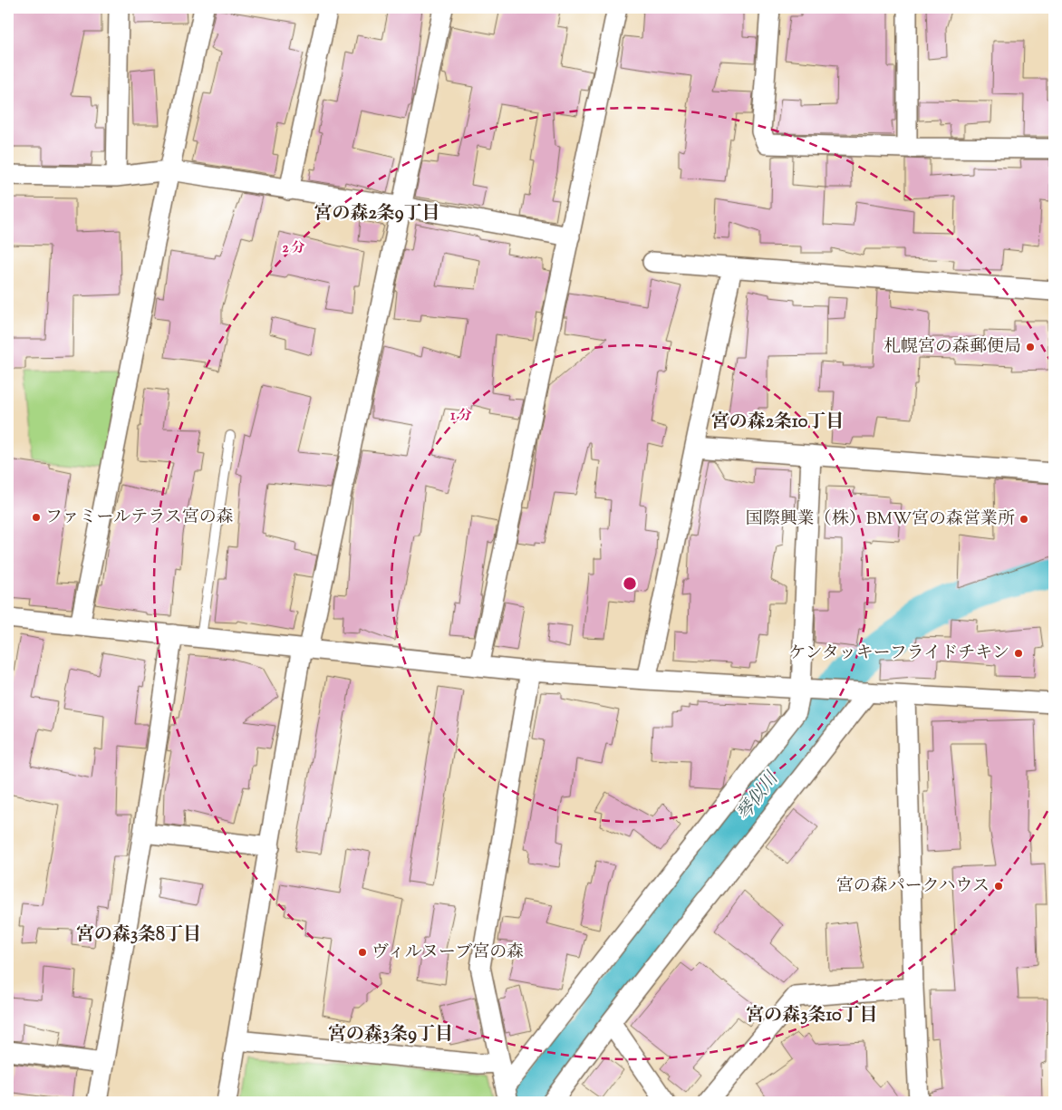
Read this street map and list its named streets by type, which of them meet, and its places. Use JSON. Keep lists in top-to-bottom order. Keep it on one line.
{"districts":["宮の森2条9丁目","宮の森2条10丁目","宮の森3条8丁目","宮の森3条10丁目","宮の森3条9丁目"],"water":["琴似川"],"places":["札幌宮の森郵便局","ファミールテラス宮の森","国際興業（株）BMW宮の森営業所","ケンタッキーフライドチキン","宮の森パークハウス","ヴィルヌーブ宮の森"],"rings":["2 分","1 分"]}
